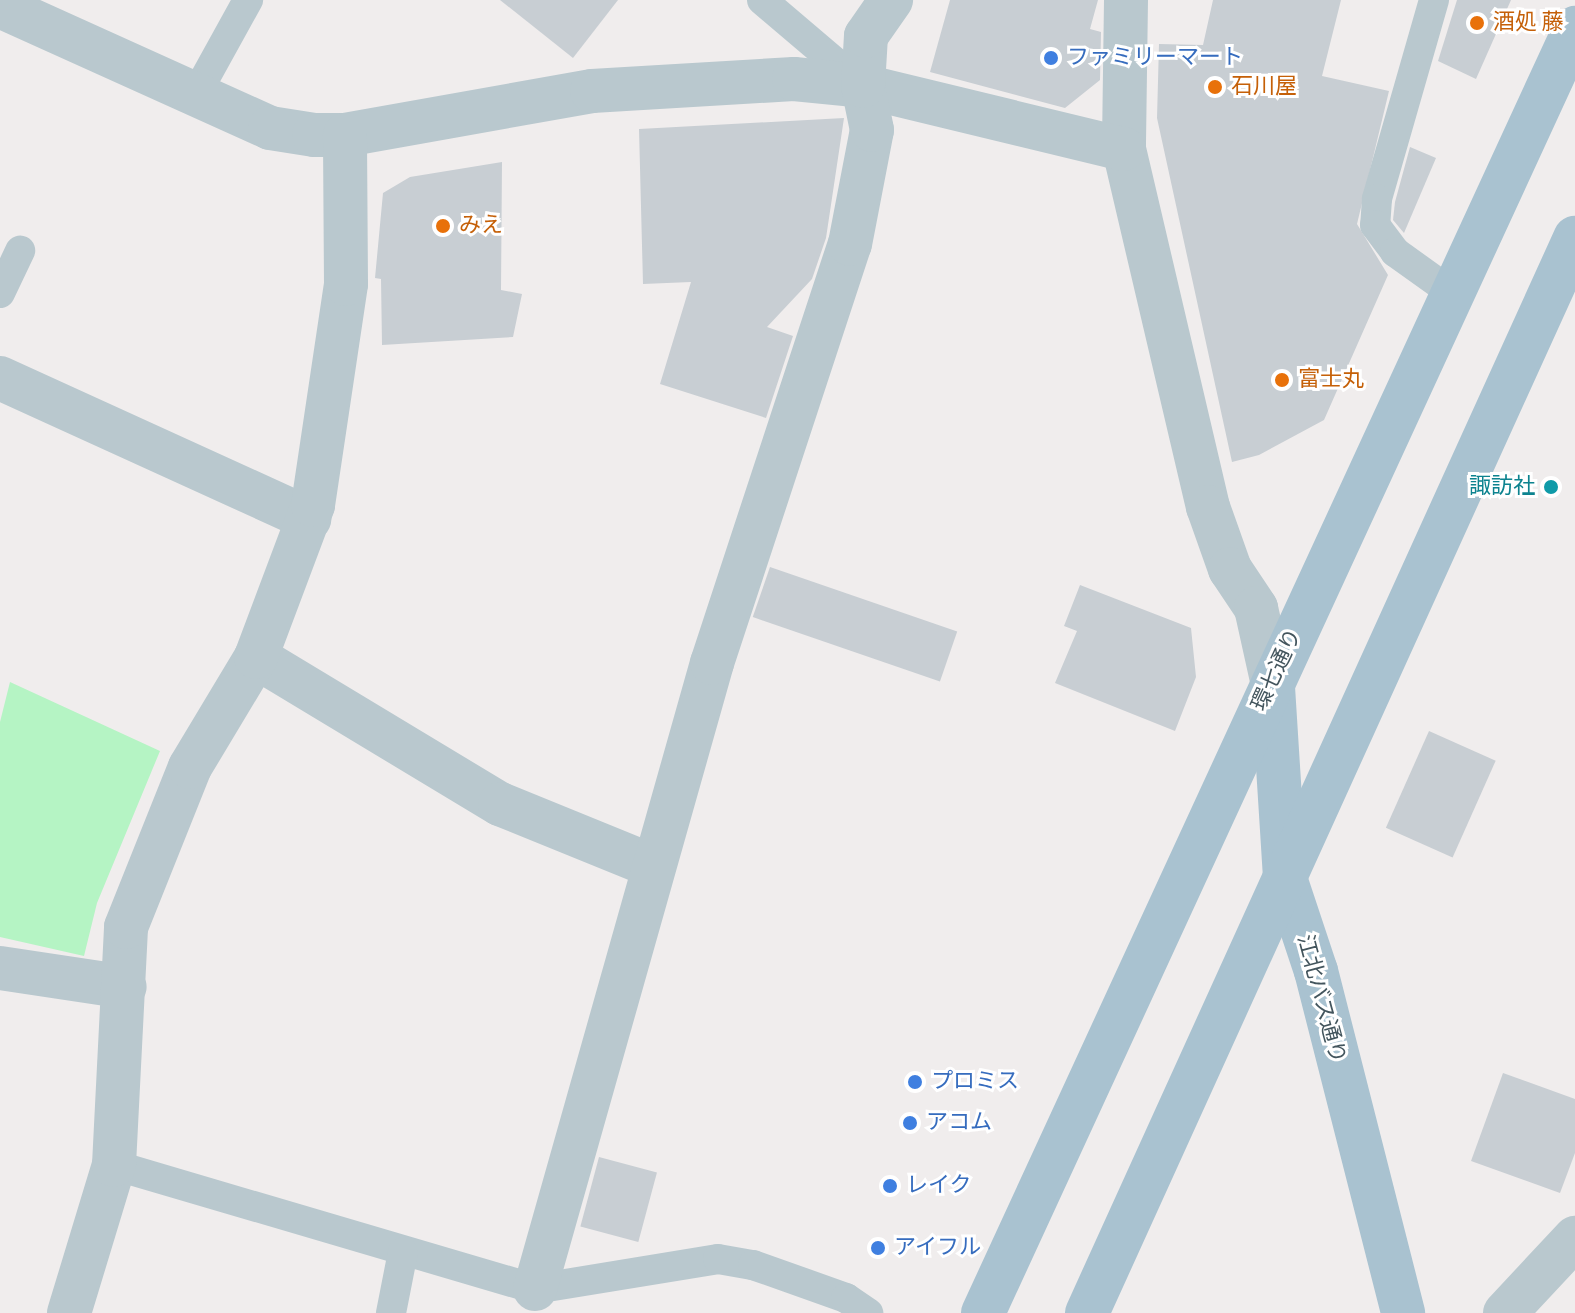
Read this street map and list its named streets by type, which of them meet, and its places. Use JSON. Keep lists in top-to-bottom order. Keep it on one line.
{"streets":{"main road":["環七通り","江北バス通り"]},"crossings":[["環七通り","江北バス通り"]],"places":["酒処 藤","ファミリーマート","石川屋","みえ","富士丸","諏訪社","プロミス","アコム","レイク","アイフル"]}
